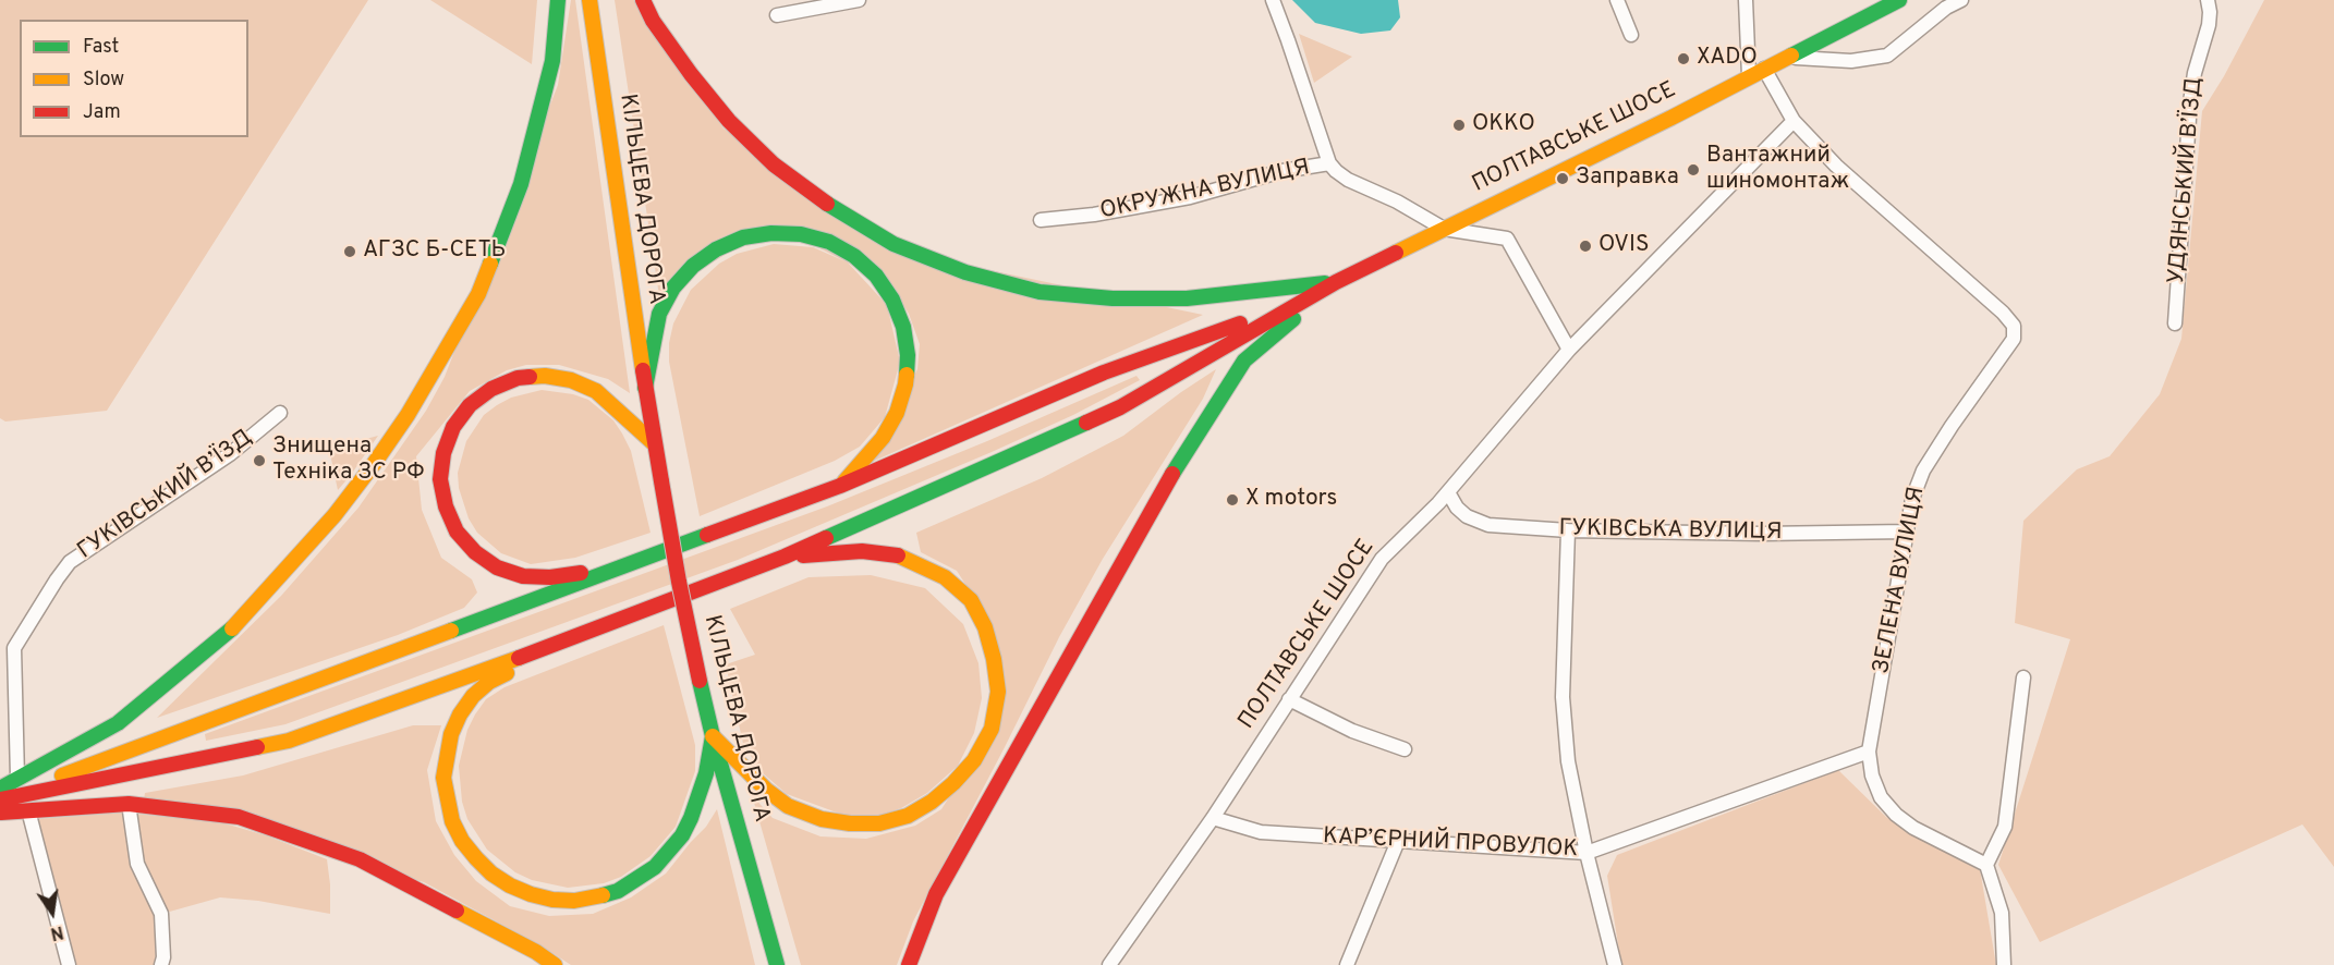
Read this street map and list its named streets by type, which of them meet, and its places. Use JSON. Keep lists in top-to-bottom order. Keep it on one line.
{"streets":{"highway":["ПОЛТАВСЬКЕ ШОСЕ","КІЛЬЦЕВА ДОРОГА"],"street":["УДЯНСЬКИЙ В’ЇЗД","ОКРУЖНА ВУЛИЦЯ","ГУКІВСЬКИЙ В’ЇЗД","ГУКІВСЬКА ВУЛИЦЯ","ЗЕЛЕНА ВУЛИЦЯ","КАР’ЄРНИЙ ПРОВУЛОК"]},"crossings":[["ПОЛТАВСЬКЕ ШОСЕ","ГУКІВСЬКА ВУЛИЦЯ"],["ПОЛТАВСЬКЕ ШОСЕ","ЗЕЛЕНА ВУЛИЦЯ"],["ПОЛТАВСЬКЕ ШОСЕ","КАР’ЄРНИЙ ПРОВУЛОК"],["ГУКІВСЬКА ВУЛИЦЯ","ЗЕЛЕНА ВУЛИЦЯ"],["ЗЕЛЕНА ВУЛИЦЯ","КАР’ЄРНИЙ ПРОВУЛОК"]],"places":["XADO","ОККО","Вантажний шиномонтаж","Заправка","OVIS","АГЗС Б-СЕТЬ","Знищена Техніка ЗС РФ","Х motors"],"legend":["Fast","Slow","Jam"],"north":"bottom"}
